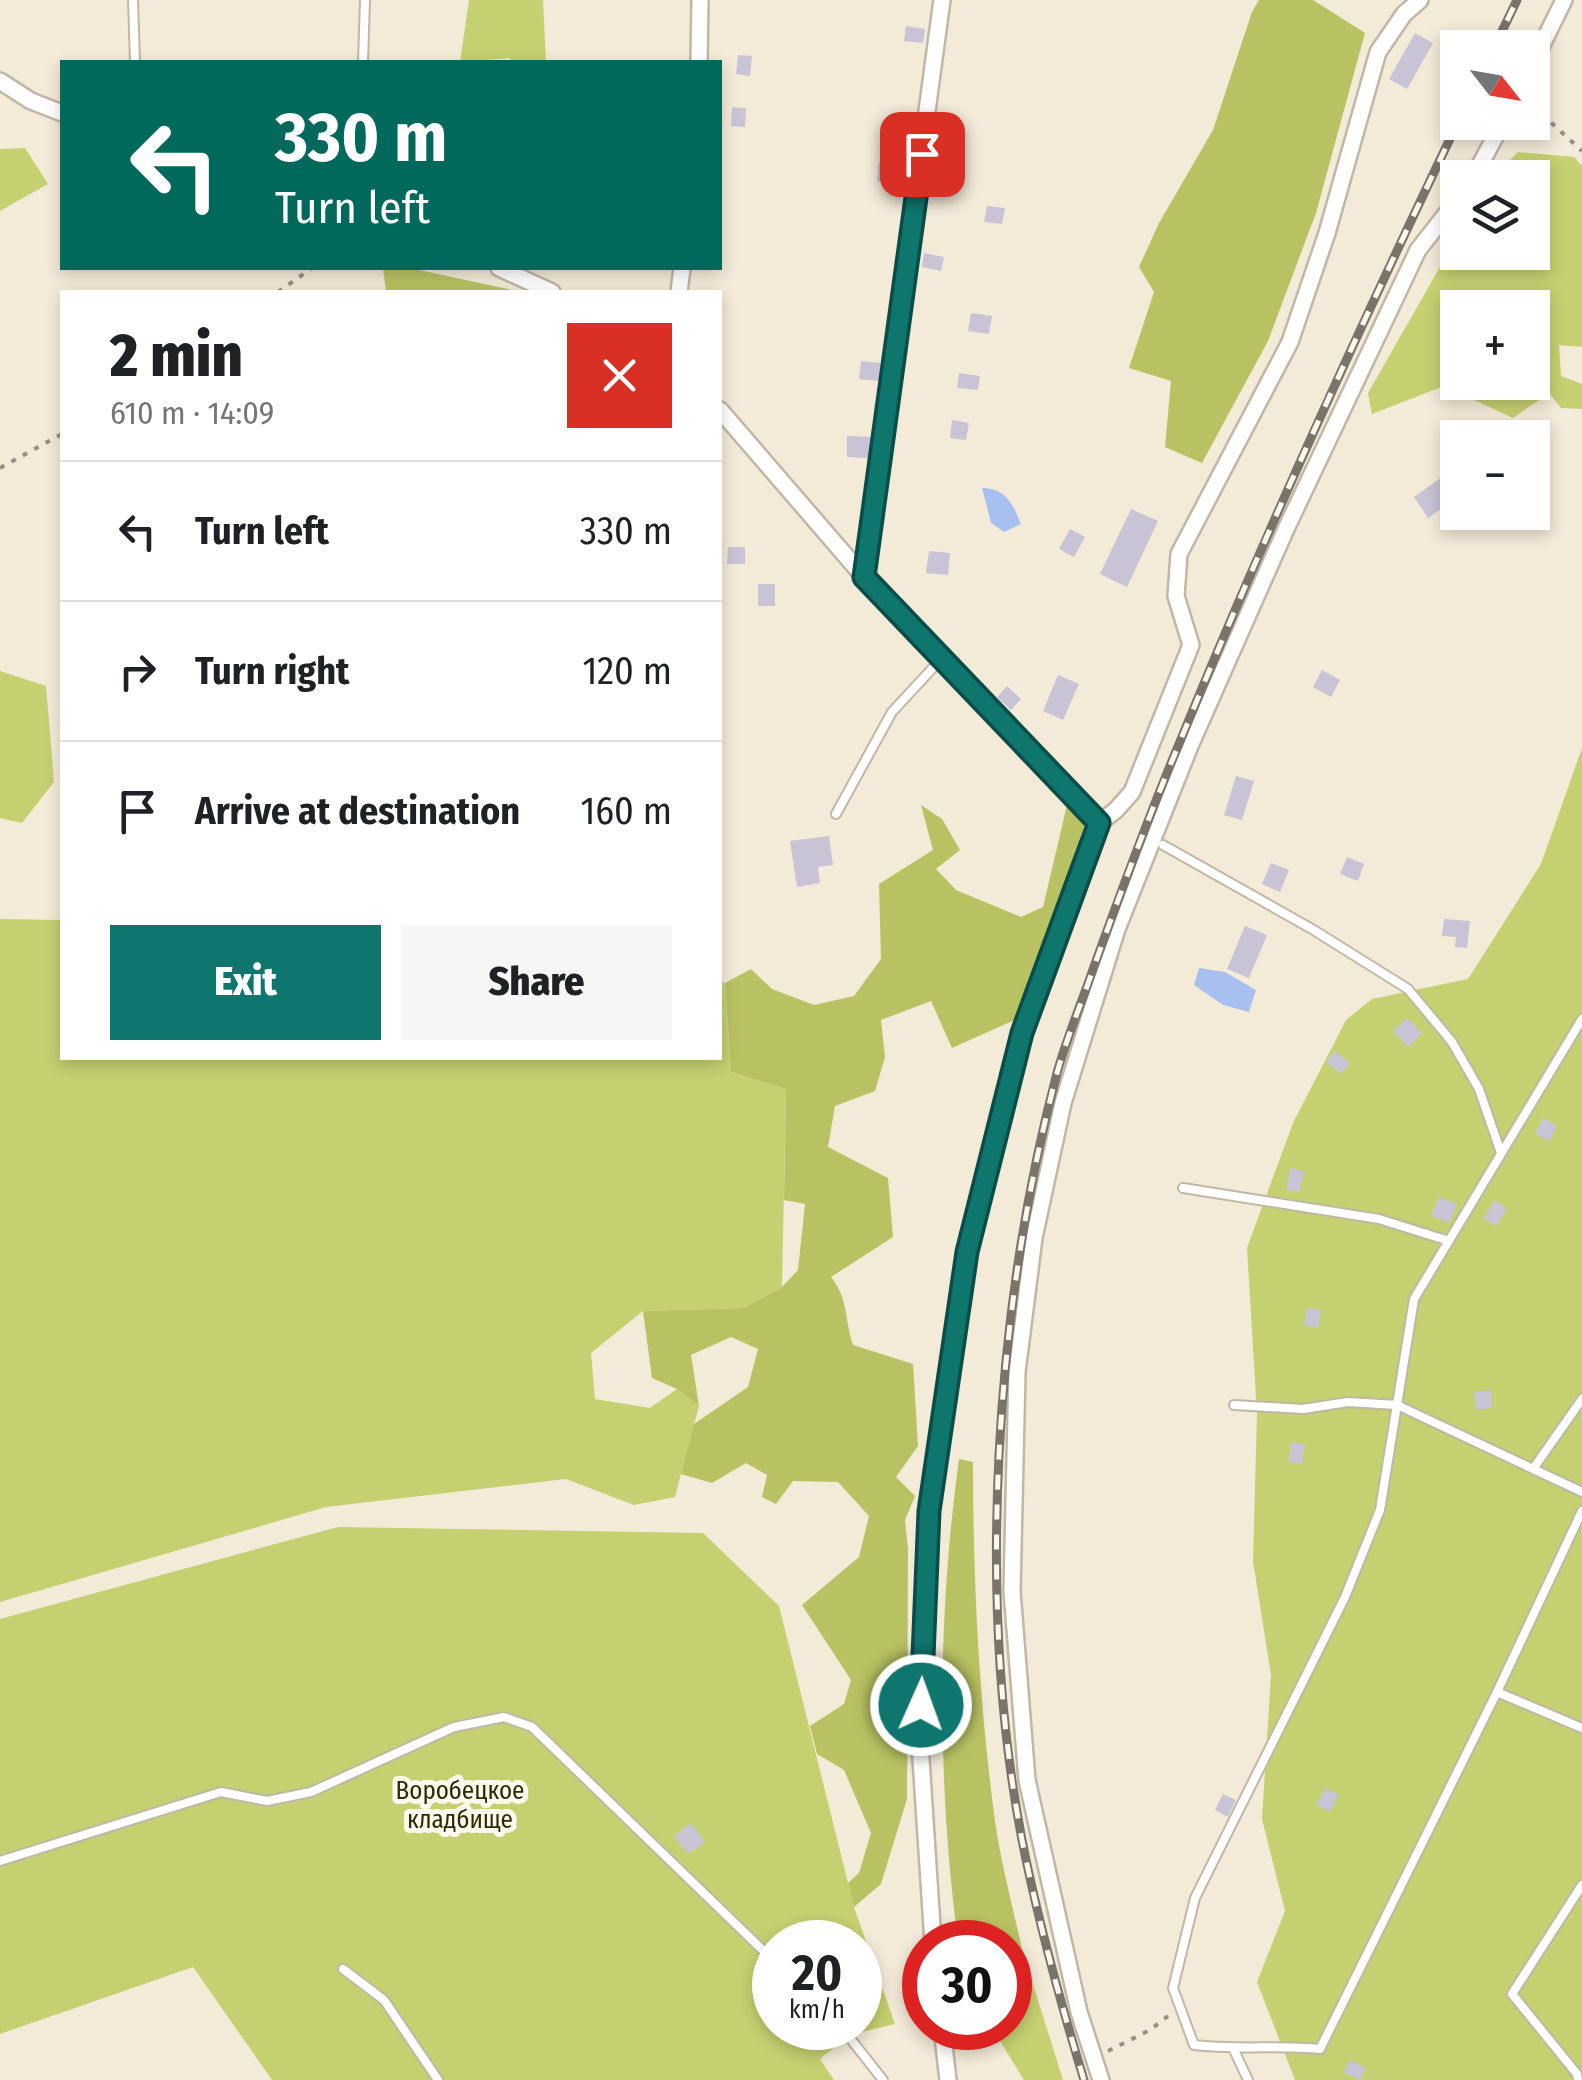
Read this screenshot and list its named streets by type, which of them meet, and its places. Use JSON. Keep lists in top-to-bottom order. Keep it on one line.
{"parks":["Воробецкое кладбище"],"north":"bottom right","page":{"map_buttons":["+","−"],"turn":["330 m","Turn left"],"heading":["2 min","610 m · 14:09"],"list":[{"name":"Turn left","value":"330 m"},{"name":"Turn right","value":"120 m"},{"name":"Arrive at destination","value":"160 m"}],"buttons":["Exit","Share"],"speed":"20 km/h","limit":"30"}}
